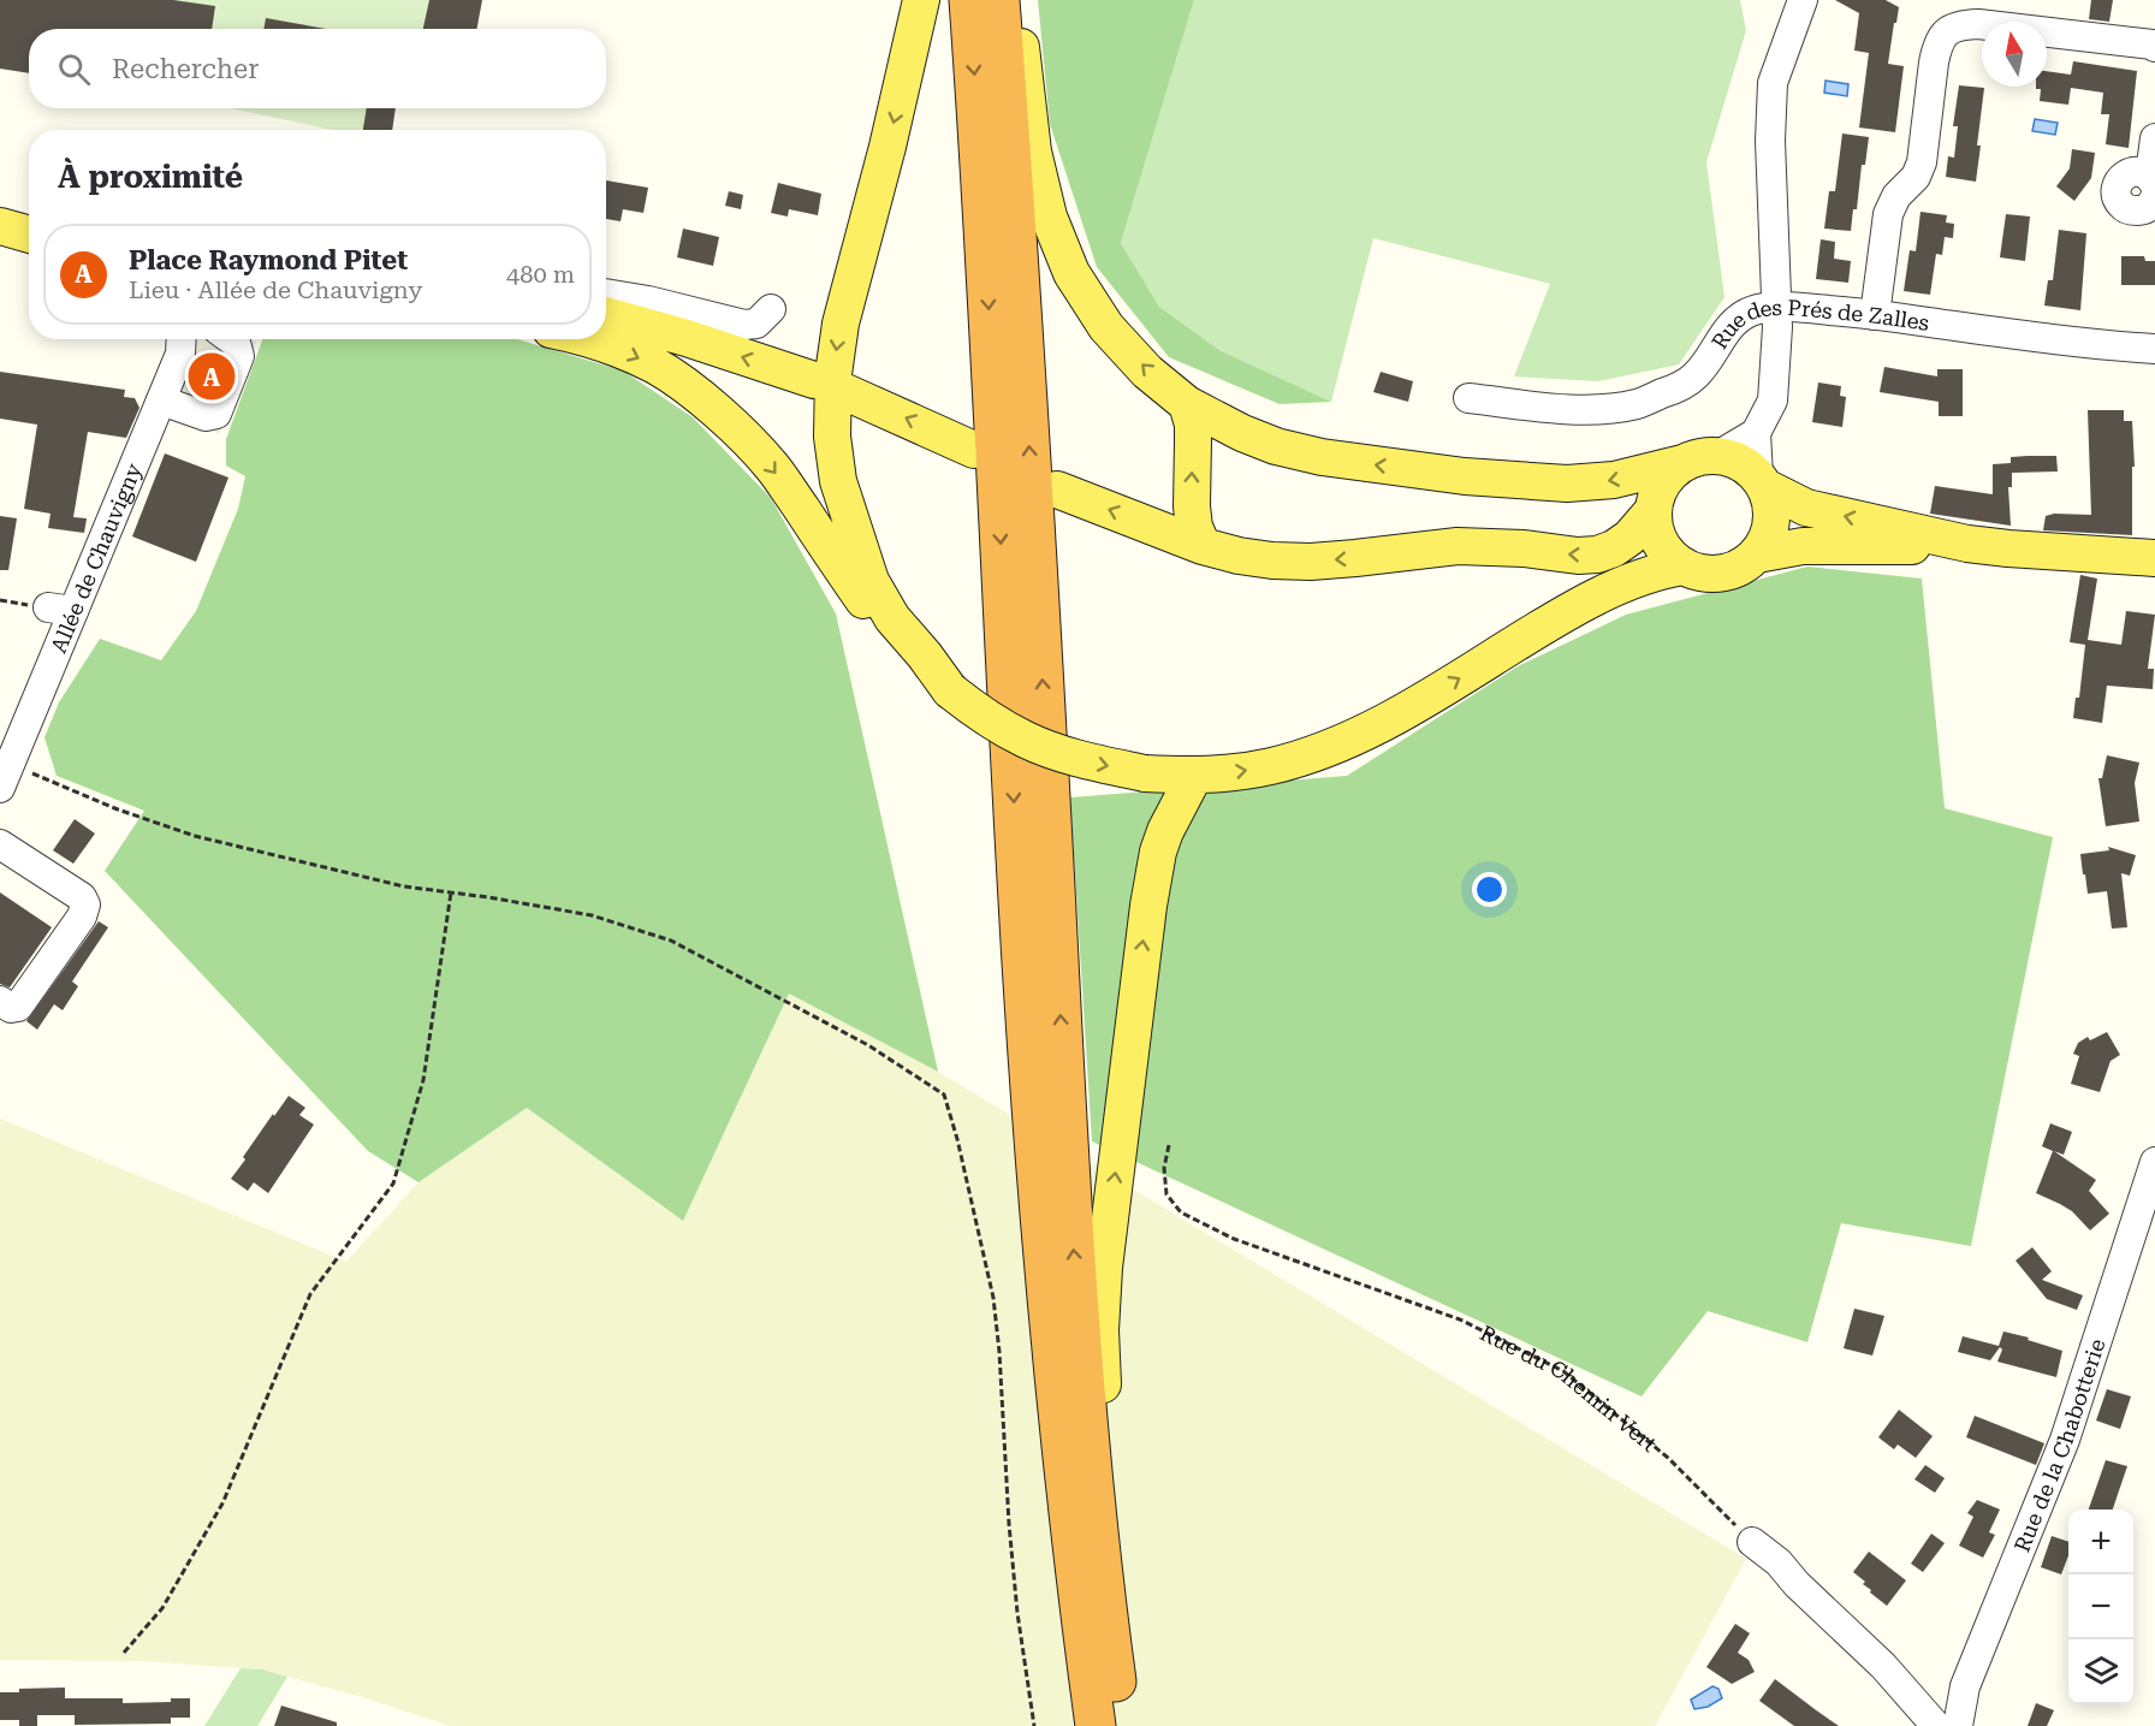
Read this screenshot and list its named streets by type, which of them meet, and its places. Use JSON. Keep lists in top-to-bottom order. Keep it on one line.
{"streets":{"street":["Rue des Prés de Zalles","Allée de Chauvigny","Rue de la Chabotterie"],"path":["Rue du Chemin Vert"]},"north":"top","page":{"search":"Rechercher","heading":"À proximité","list":[{"mark":"A","name":"Place Raymond Pitet","note":"Lieu · Allée de Chauvigny","value":"480 m"}],"pins":"A","map_buttons":["+","−"]}}
